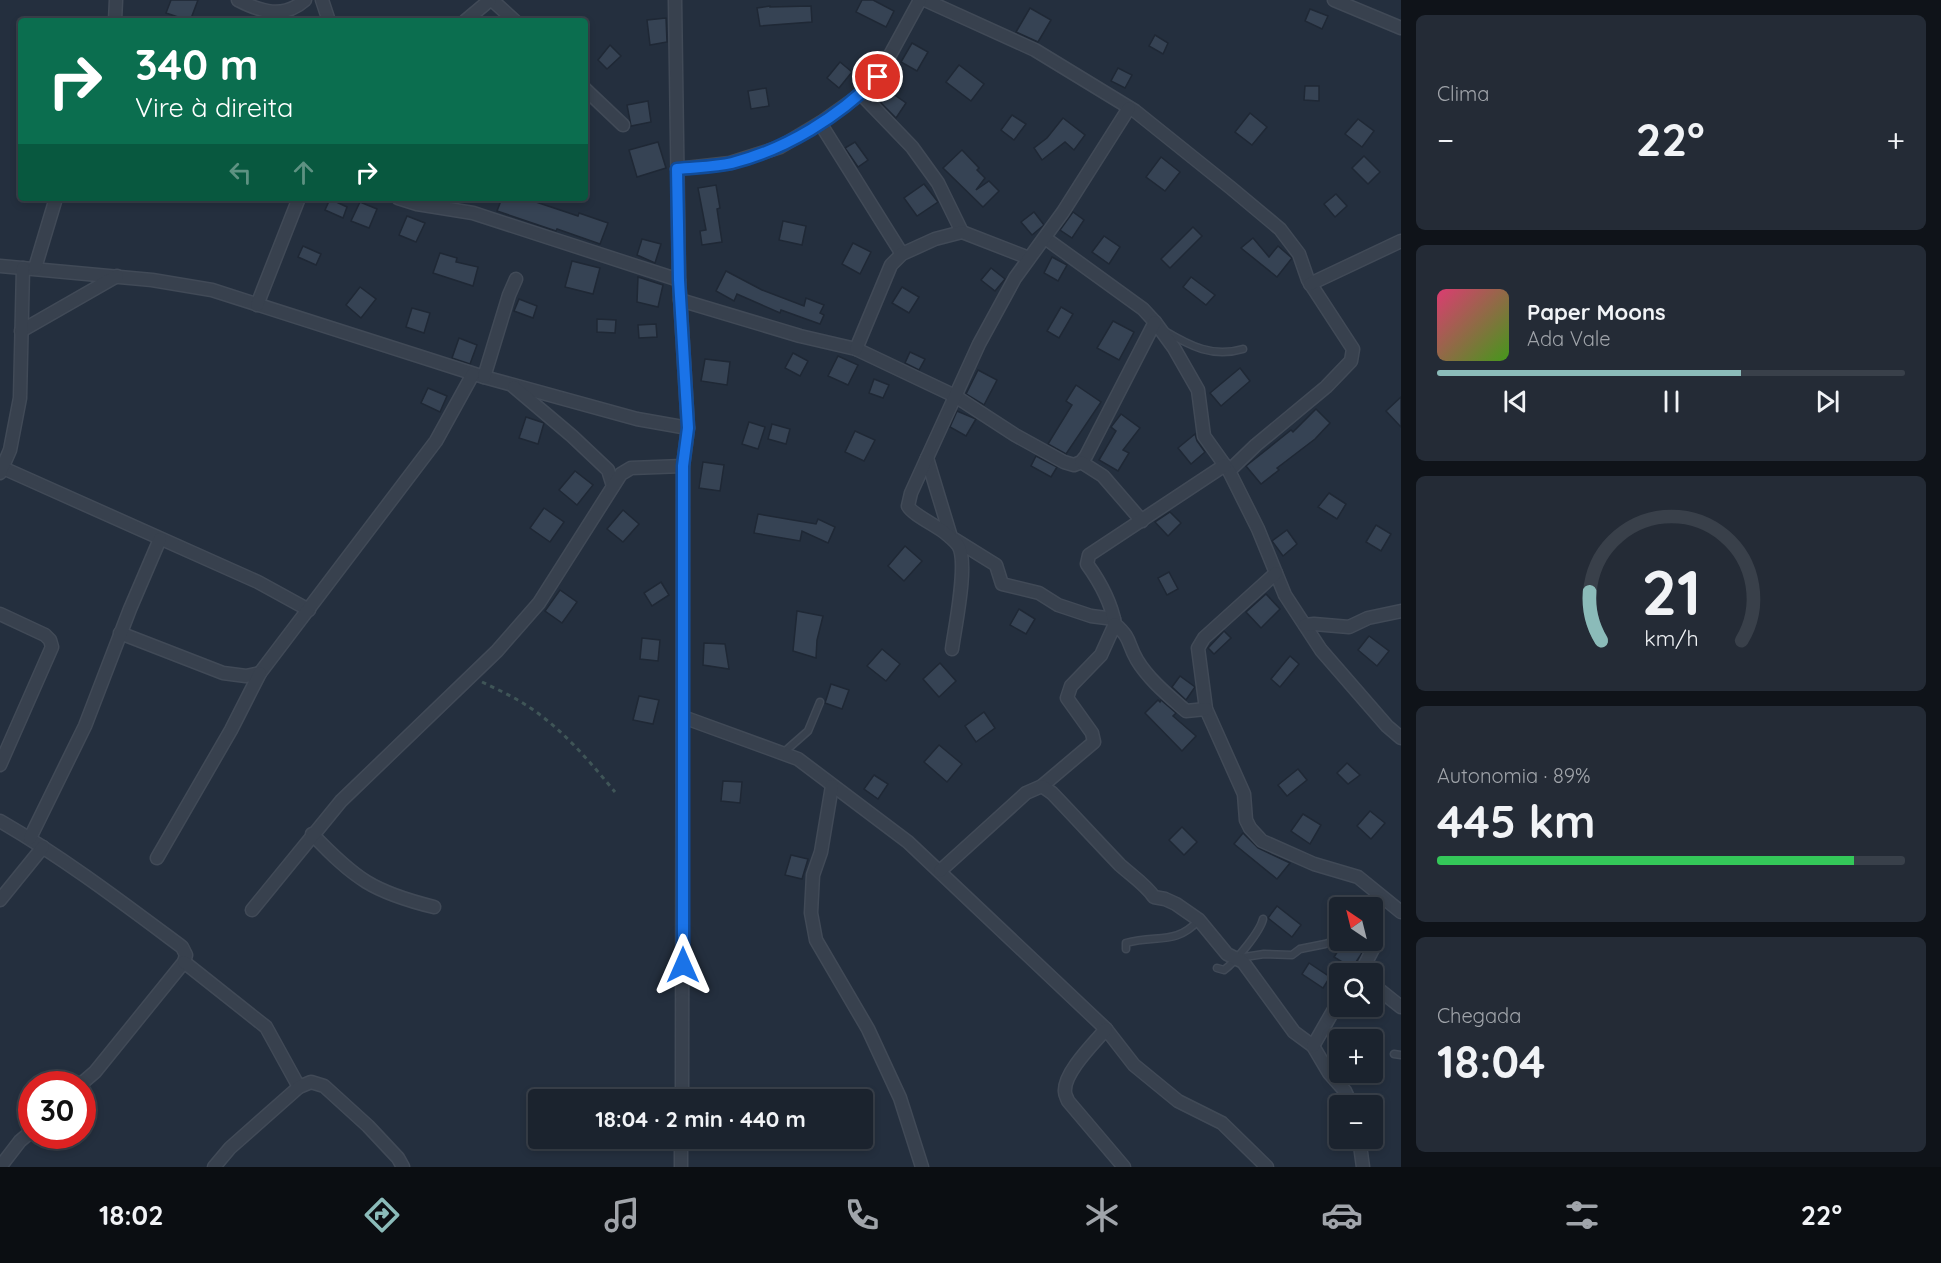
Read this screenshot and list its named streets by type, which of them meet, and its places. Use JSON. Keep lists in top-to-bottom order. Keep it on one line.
{"north":"top left","page":{"tile":["Clima",["Autonomia · 89%","445 km"],["Chegada","18:04"]],"turn":["340 m","Vire à direita"],"heat":["−","22°","+"],"song":["Paper Moons","Ada Vale"],"map_buttons":["+","−"],"limit":"30","trip":"18:04 · 2 min · 440 m","tabs":["18:02","22°"],"gauge":["21","km/h"]}}
